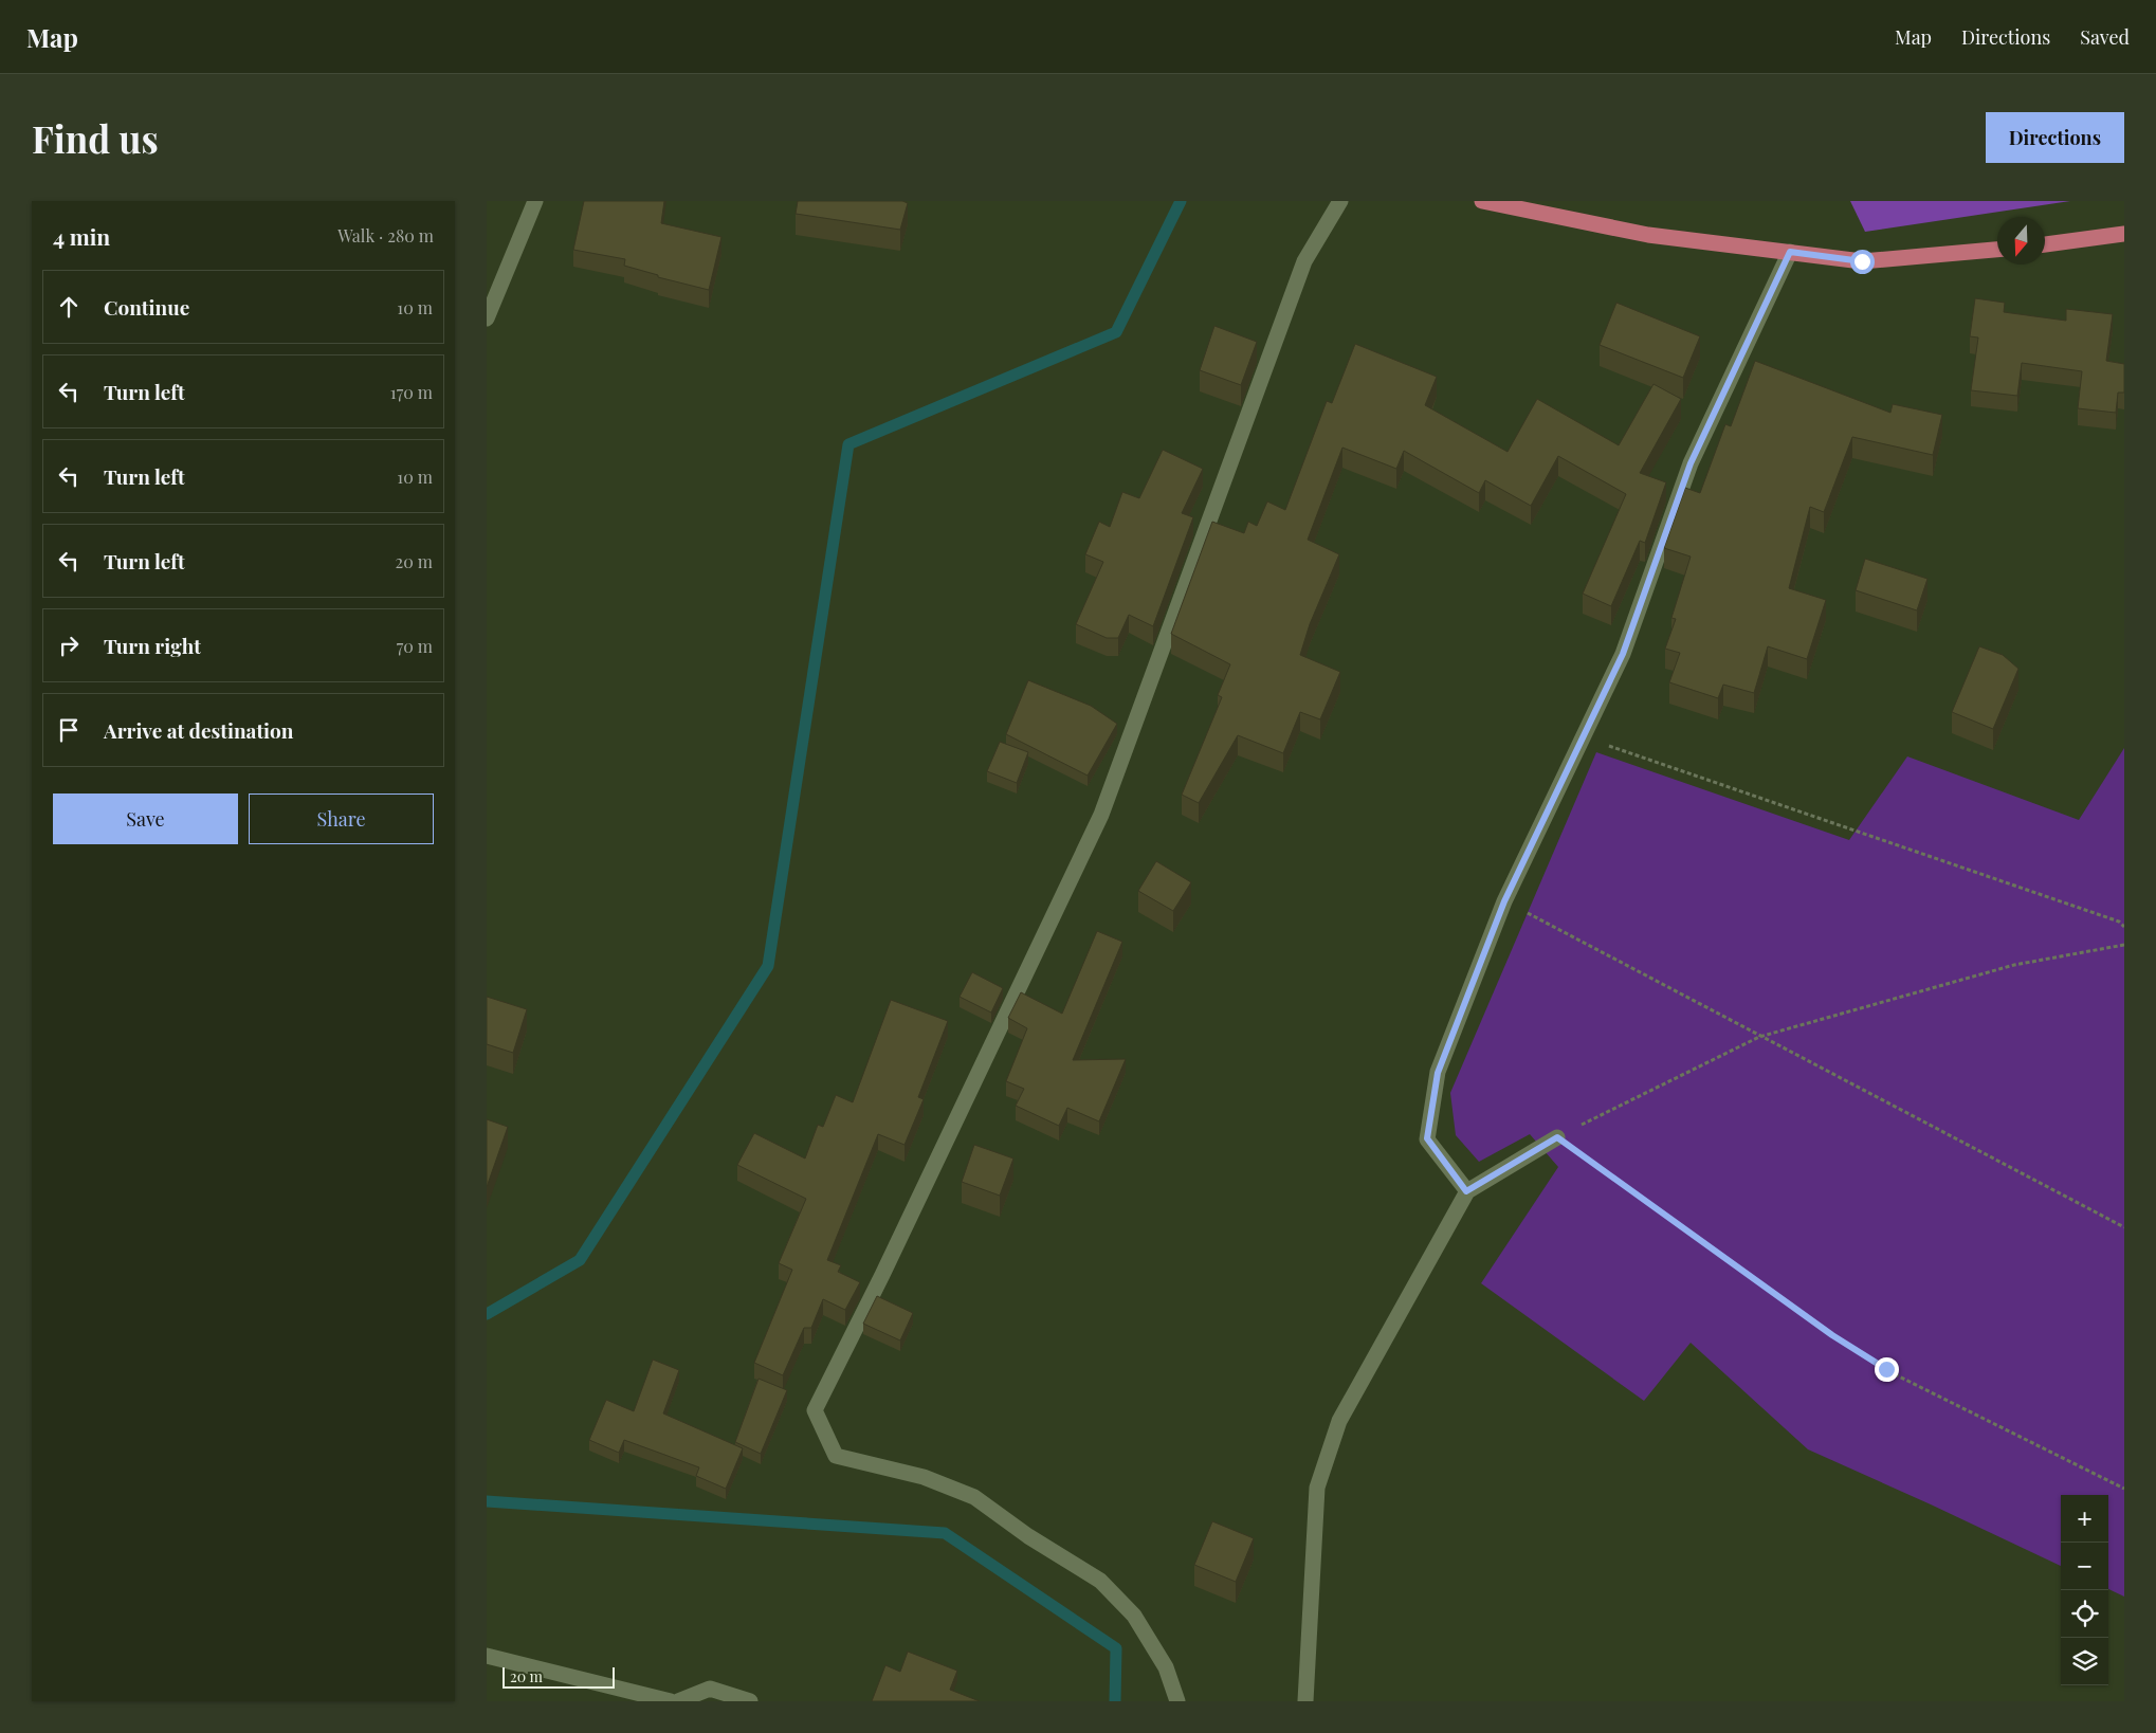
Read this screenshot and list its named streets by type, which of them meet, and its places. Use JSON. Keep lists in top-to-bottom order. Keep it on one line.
{"scale_bar":"20 m","north":"bottom","page":{"header":"Map","nav":["Map","Directions","Saved"],"buttons":["Directions",["Save","Share"]],"title":"Find us","heading":["4 min","Walk · 280 m"],"list":[["Continue","10 m"],["Turn left","170 m"],["Turn left","10 m"],["Turn left","20 m"],["Turn right","70 m"],"Arrive at destination"],"map_buttons":["+","−"],"scale":"20 m"}}
